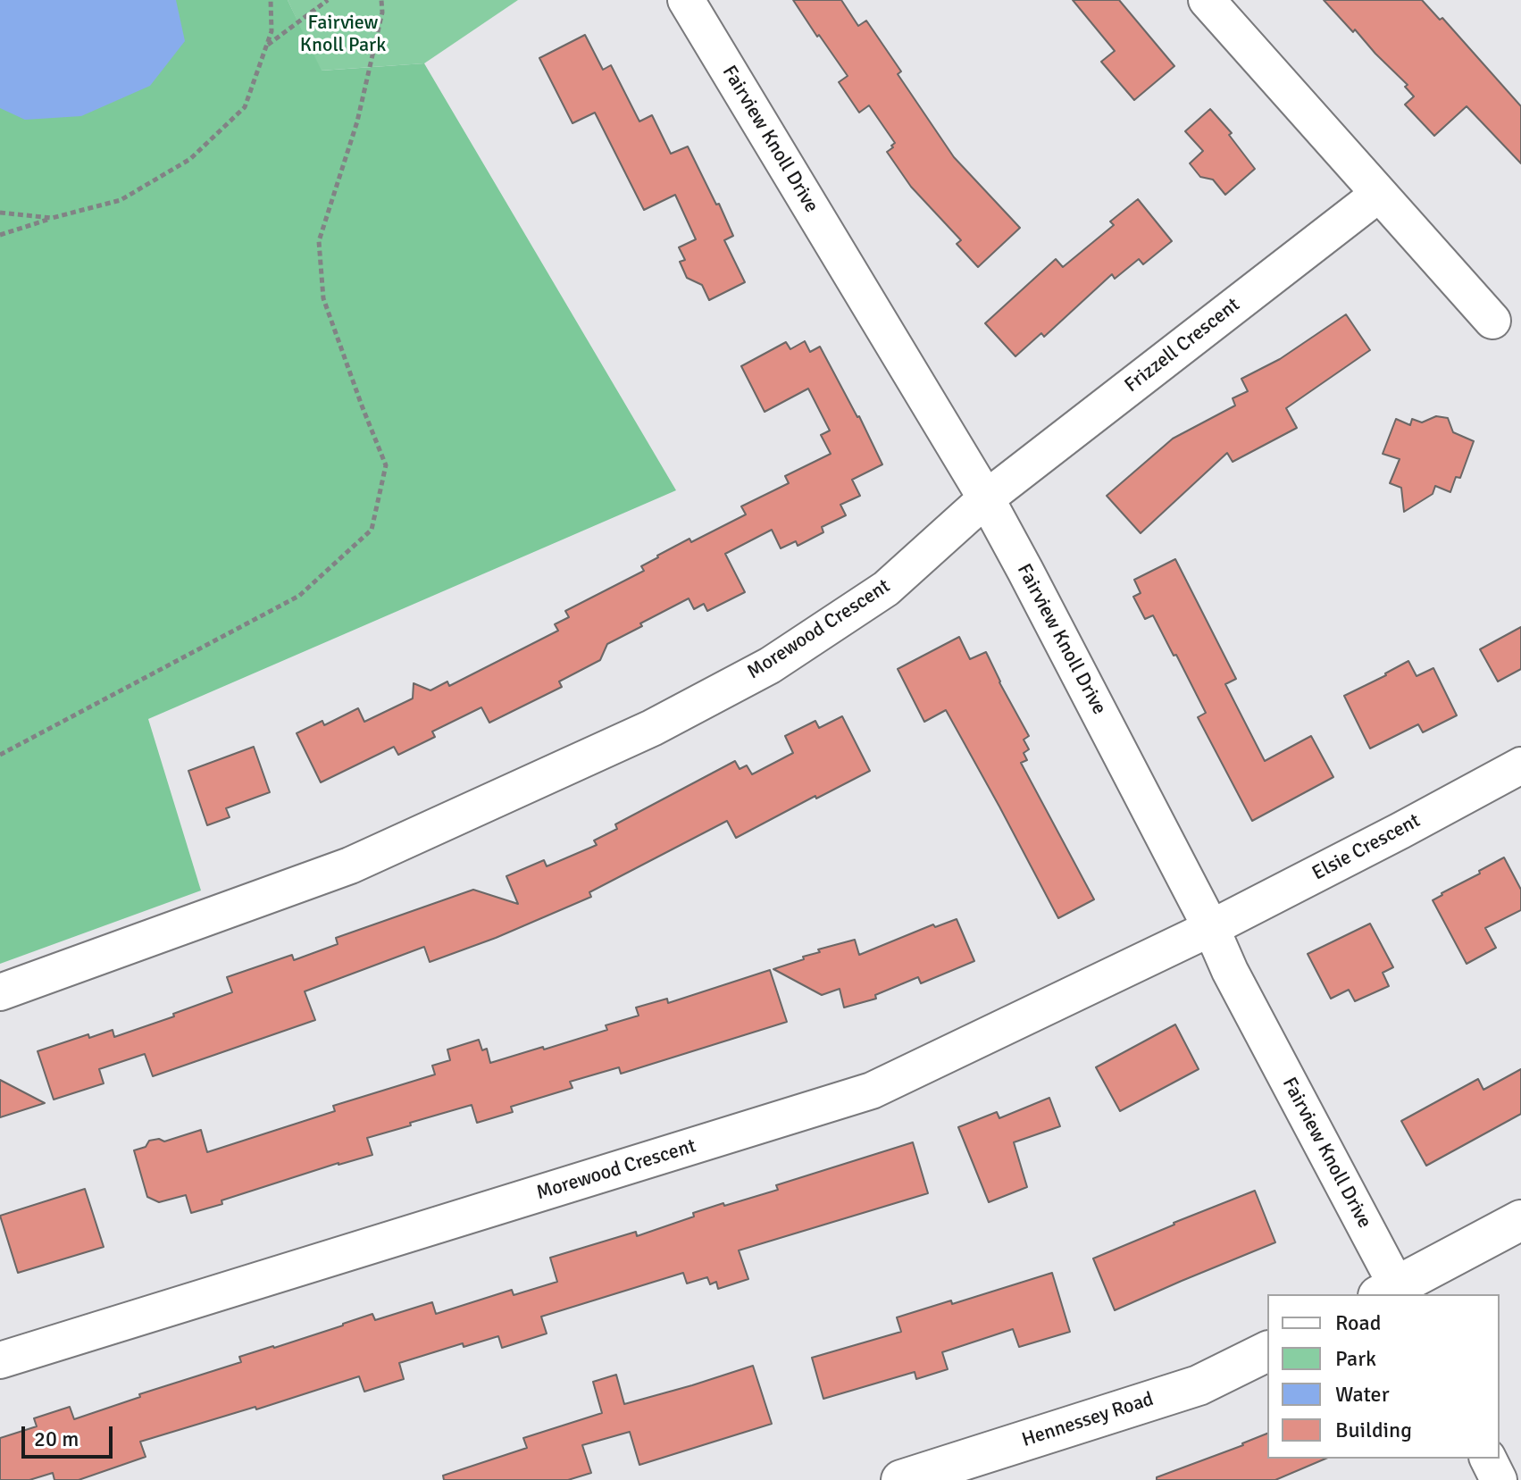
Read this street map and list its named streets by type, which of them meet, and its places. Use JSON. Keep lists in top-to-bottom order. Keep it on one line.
{"streets":{"street":["Fairview Knoll Drive","Frizzell Crescent","Morewood Crescent","Elsie Crescent","Hennessey Road"]},"crossings":[["Fairview Knoll Drive","Frizzell Crescent"],["Fairview Knoll Drive","Morewood Crescent"],["Fairview Knoll Drive","Elsie Crescent"],["Frizzell Crescent","Morewood Crescent"],["Morewood Crescent","Elsie Crescent"]],"parks":["Fairview Knoll Park"],"legend":["Road","Park","Water","Building"],"scale_bar":"20 m"}
